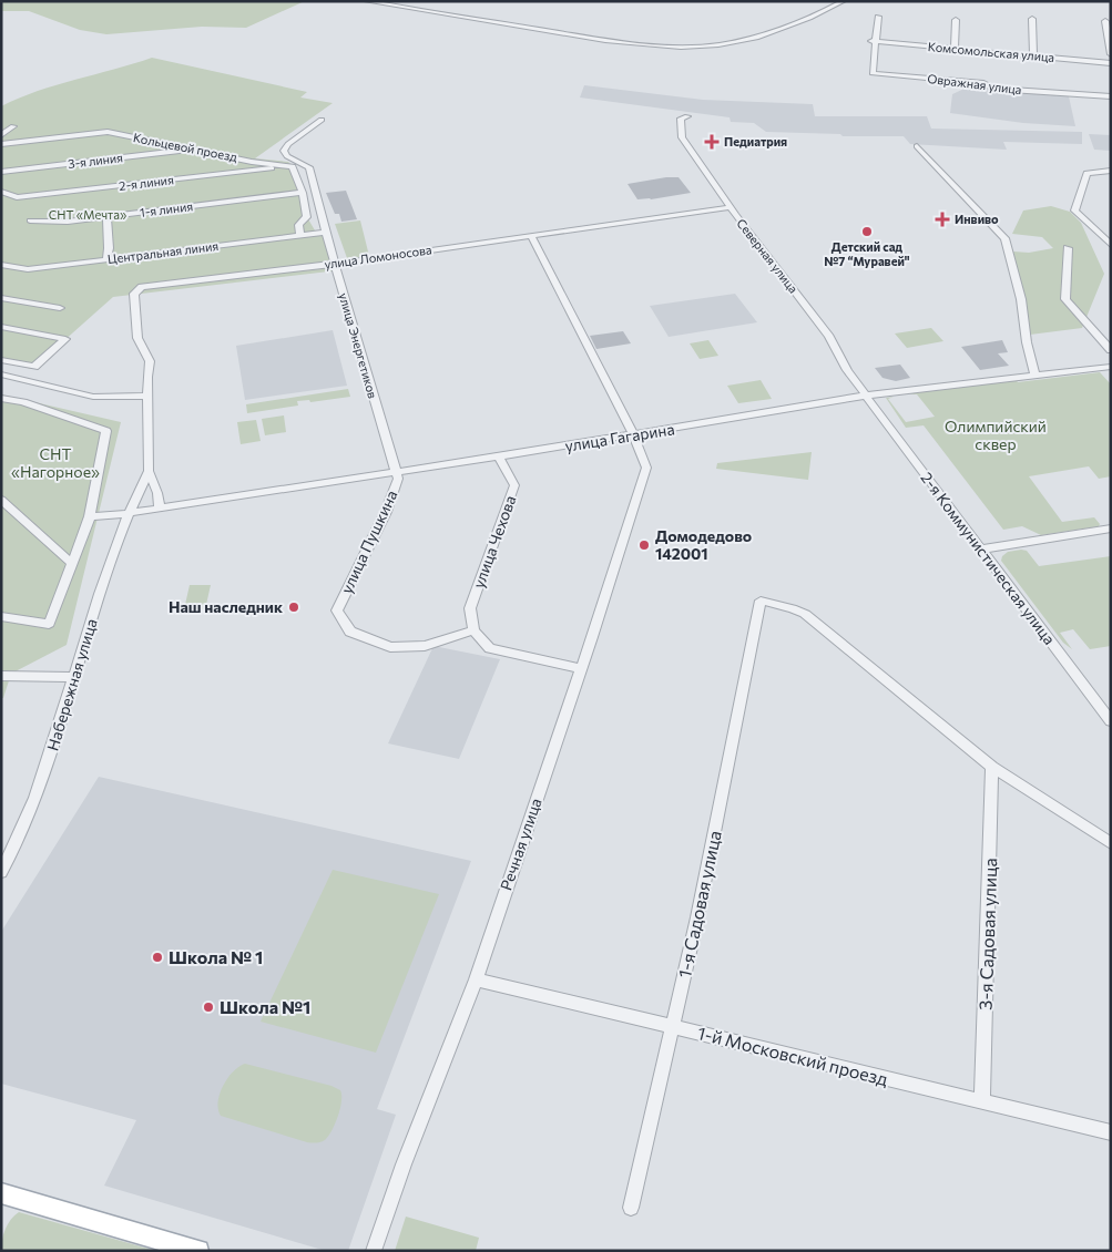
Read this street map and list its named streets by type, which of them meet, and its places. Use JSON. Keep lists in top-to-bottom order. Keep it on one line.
{"streets":{"street":["Комсомольская улица","Овражная улица","Кольцевой проезд","3-я линия","2-я линия","1-я линия","Центральная линия","Северная улица","улица Ломоносова","улица Энергетиков","улица Гагарина","улица Пушкина","улица Чехова","2-я Коммунистическая улица","Набережная улица","Речная улица","1-я Садовая улица","3-я Садовая улица","1-й Московский проезд"]},"crossings":[["Комсомольская улица","Овражная улица"],["Кольцевой проезд","3-я линия"],["Кольцевой проезд","2-я линия"],["Центральная линия","улица Энергетиков"],["Северная улица","улица Ломоносова"],["Северная улица","улица Гагарина"],["Северная улица","2-я Коммунистическая улица"],["улица Ломоносова","улица Энергетиков"],["улица Ломоносова","Набережная улица"],["улица Ломоносова","Речная улица"],["улица Энергетиков","улица Гагарина"],["улица Энергетиков","улица Пушкина"],["улица Гагарина","улица Пушкина"],["улица Гагарина","улица Чехова"],["улица Гагарина","2-я Коммунистическая улица"],["улица Гагарина","Набережная улица"],["улица Гагарина","Речная улица"],["улица Пушкина","улица Чехова"],["Речная улица","1-й Московский проезд"],["1-я Садовая улица","3-я Садовая улица"],["1-я Садовая улица","1-й Московский проезд"],["3-я Садовая улица","1-й Московский проезд"]],"parks":["СНТ «Мечта»","Олимпийский сквер","СНТ «Нагорное»"],"places":{"health":["Педиатрия","Инвиво"],"other":["Детский сад №7 “Муравей\"","Домодедово 142001","Наш наследник","Школа № 1","Школа №1"]}}
